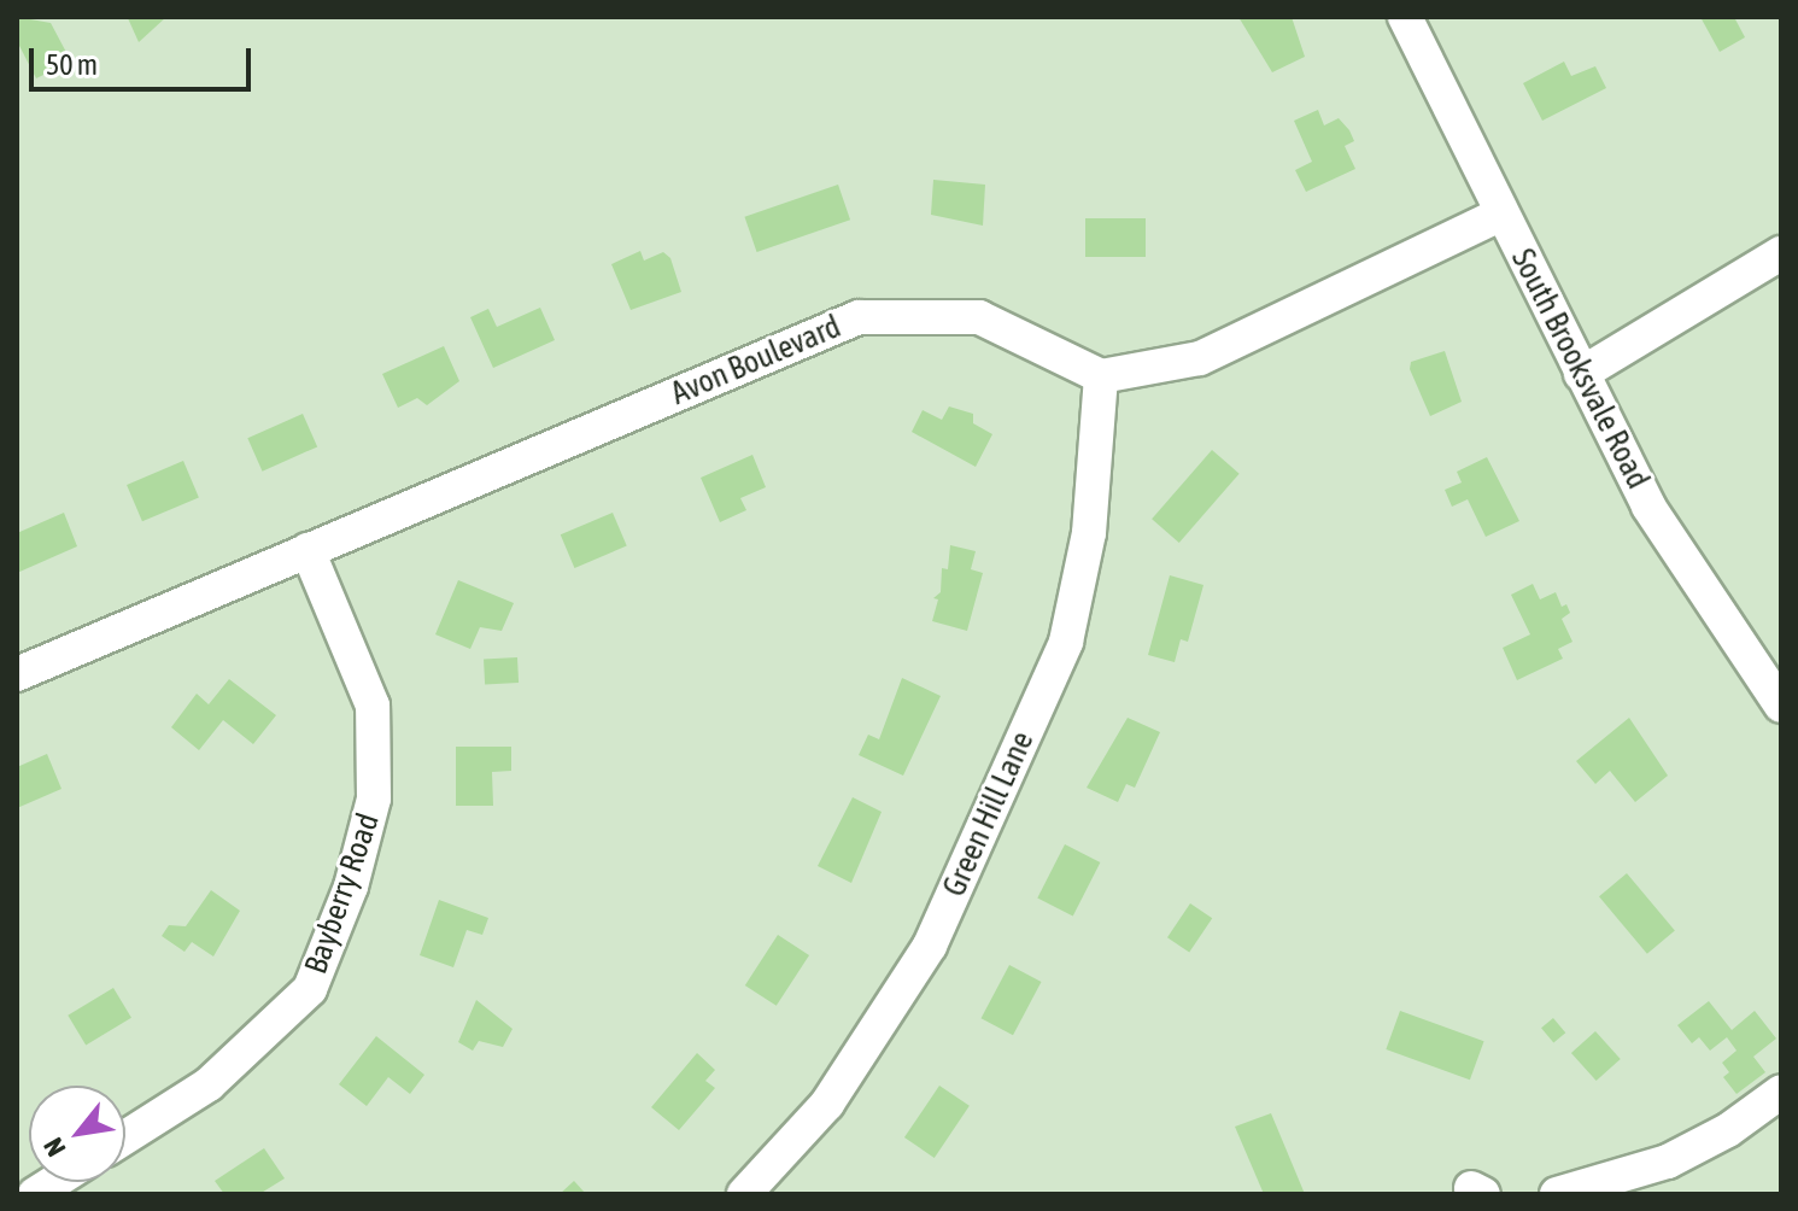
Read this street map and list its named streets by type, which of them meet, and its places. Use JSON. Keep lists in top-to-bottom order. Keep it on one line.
{"streets":{"street":["Avon Boulevard","South Brooksvale Road","Green Hill Lane","Bayberry Road"]},"crossings":[["Avon Boulevard","Green Hill Lane"],["Avon Boulevard","Bayberry Road"]],"scale_bar":"50 m","north":"bottom left"}
